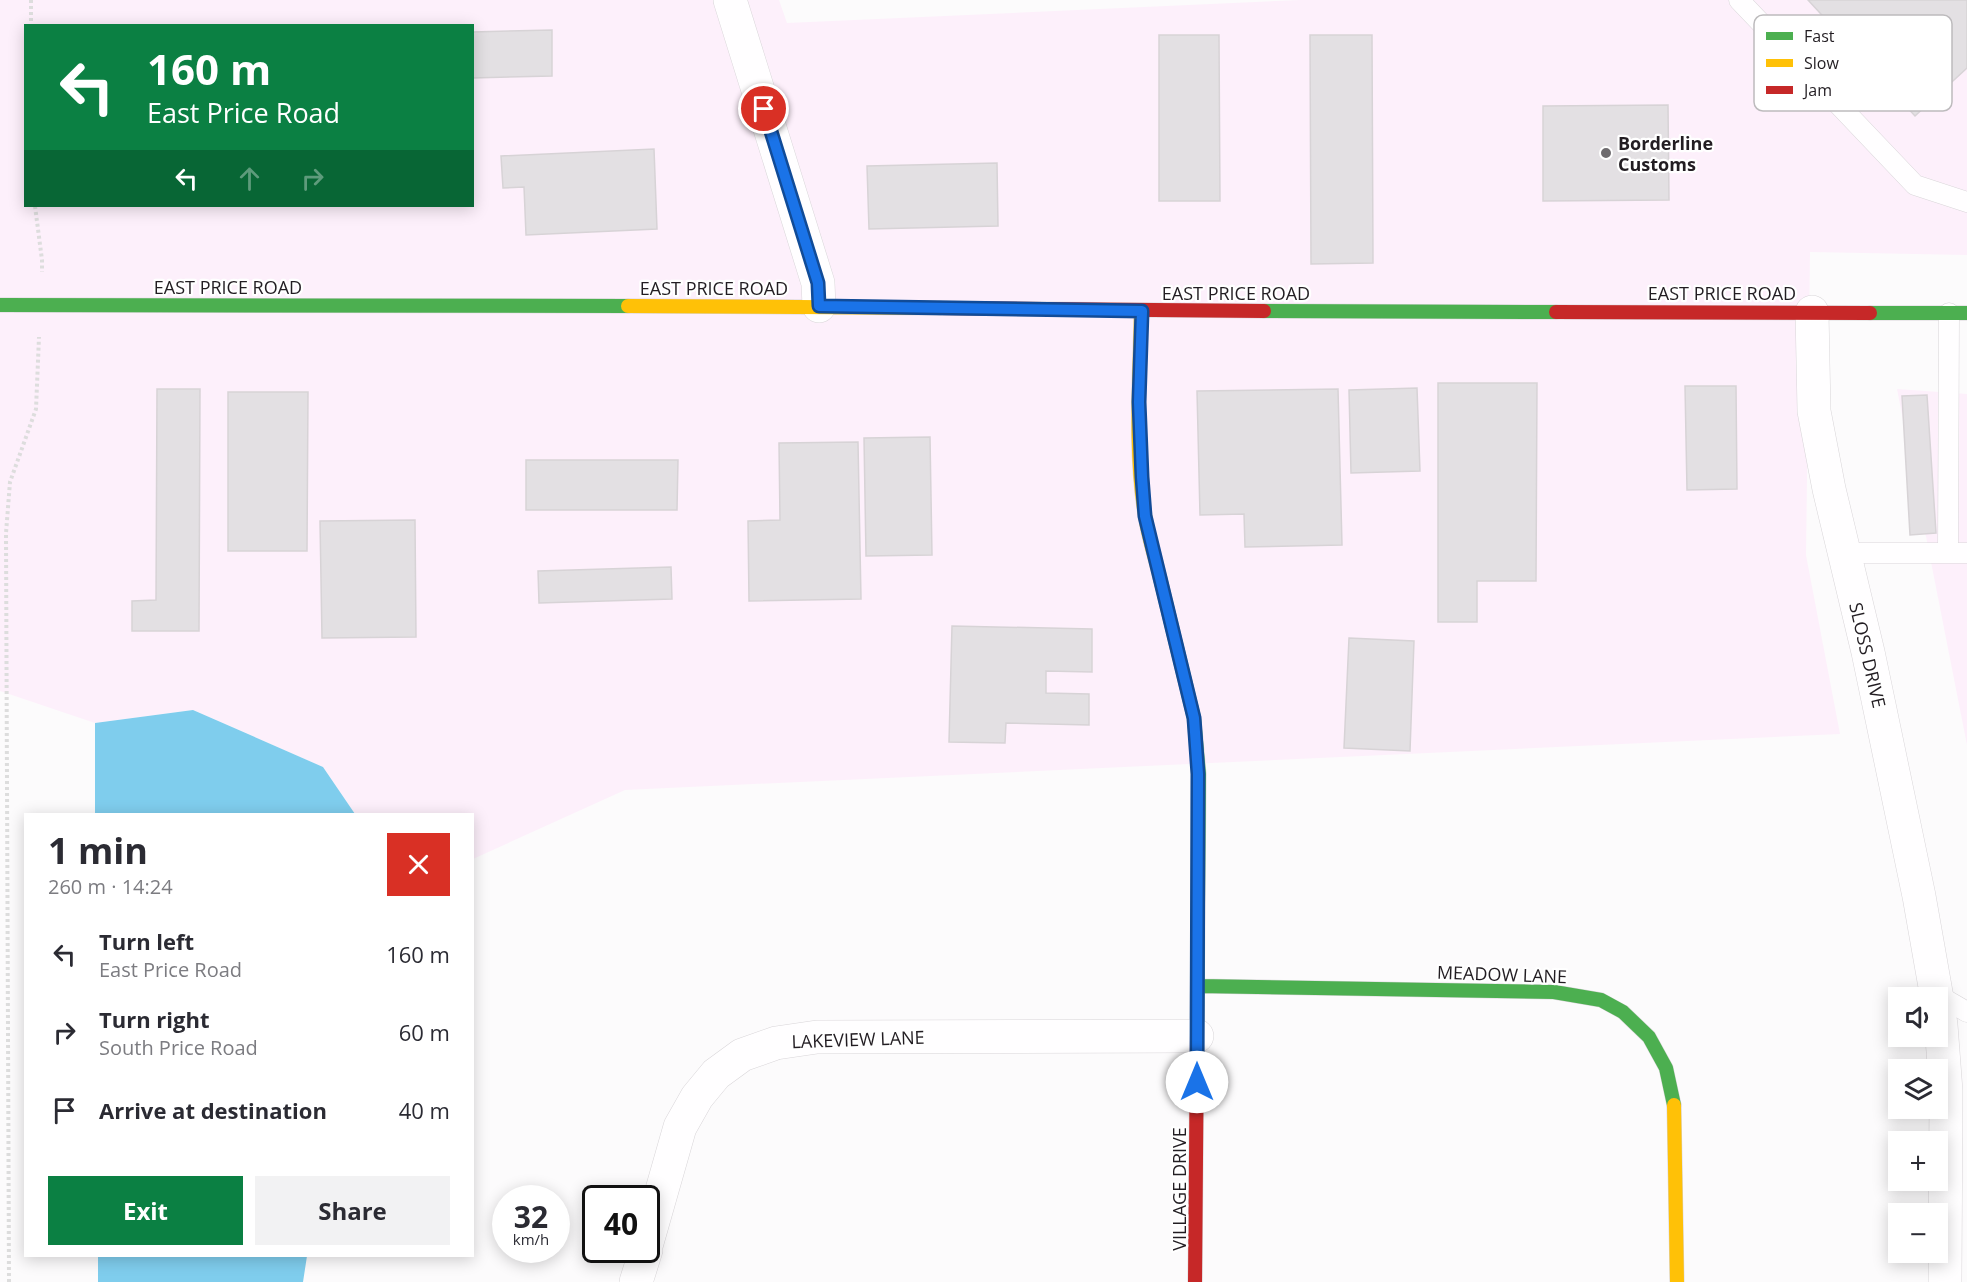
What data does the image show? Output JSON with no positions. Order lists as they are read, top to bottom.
{
  "streets": {
    "main road": ["EAST PRICE ROAD", "MEADOW LANE", "VILLAGE DRIVE"],
    "street": ["SLOSS DRIVE", "LAKEVIEW LANE"]
  },
  "crossings": [
    ["EAST PRICE ROAD", "SLOSS DRIVE"],
    ["EAST PRICE ROAD", "VILLAGE DRIVE"],
    ["MEADOW LANE", "VILLAGE DRIVE"],
    ["LAKEVIEW LANE", "VILLAGE DRIVE"]
  ],
  "places": ["Borderline Customs"],
  "legend": ["Fast", "Slow", "Jam"],
  "page": {
    "turn": ["160 m", "East Price Road"],
    "heading": ["1 min", "260 m · 14:24"],
    "list": [
      {
        "name": "Turn left",
        "note": "East Price Road",
        "value": "160 m"
      },
      {
        "name": "Turn right",
        "note": "South Price Road",
        "value": "60 m"
      },
      {
        "name": "Arrive at destination",
        "value": "40 m"
      }
    ],
    "map_buttons": ["+", "−"],
    "buttons": ["Exit", "Share"],
    "speed": "32 km/h",
    "limit": "40"
  }
}
